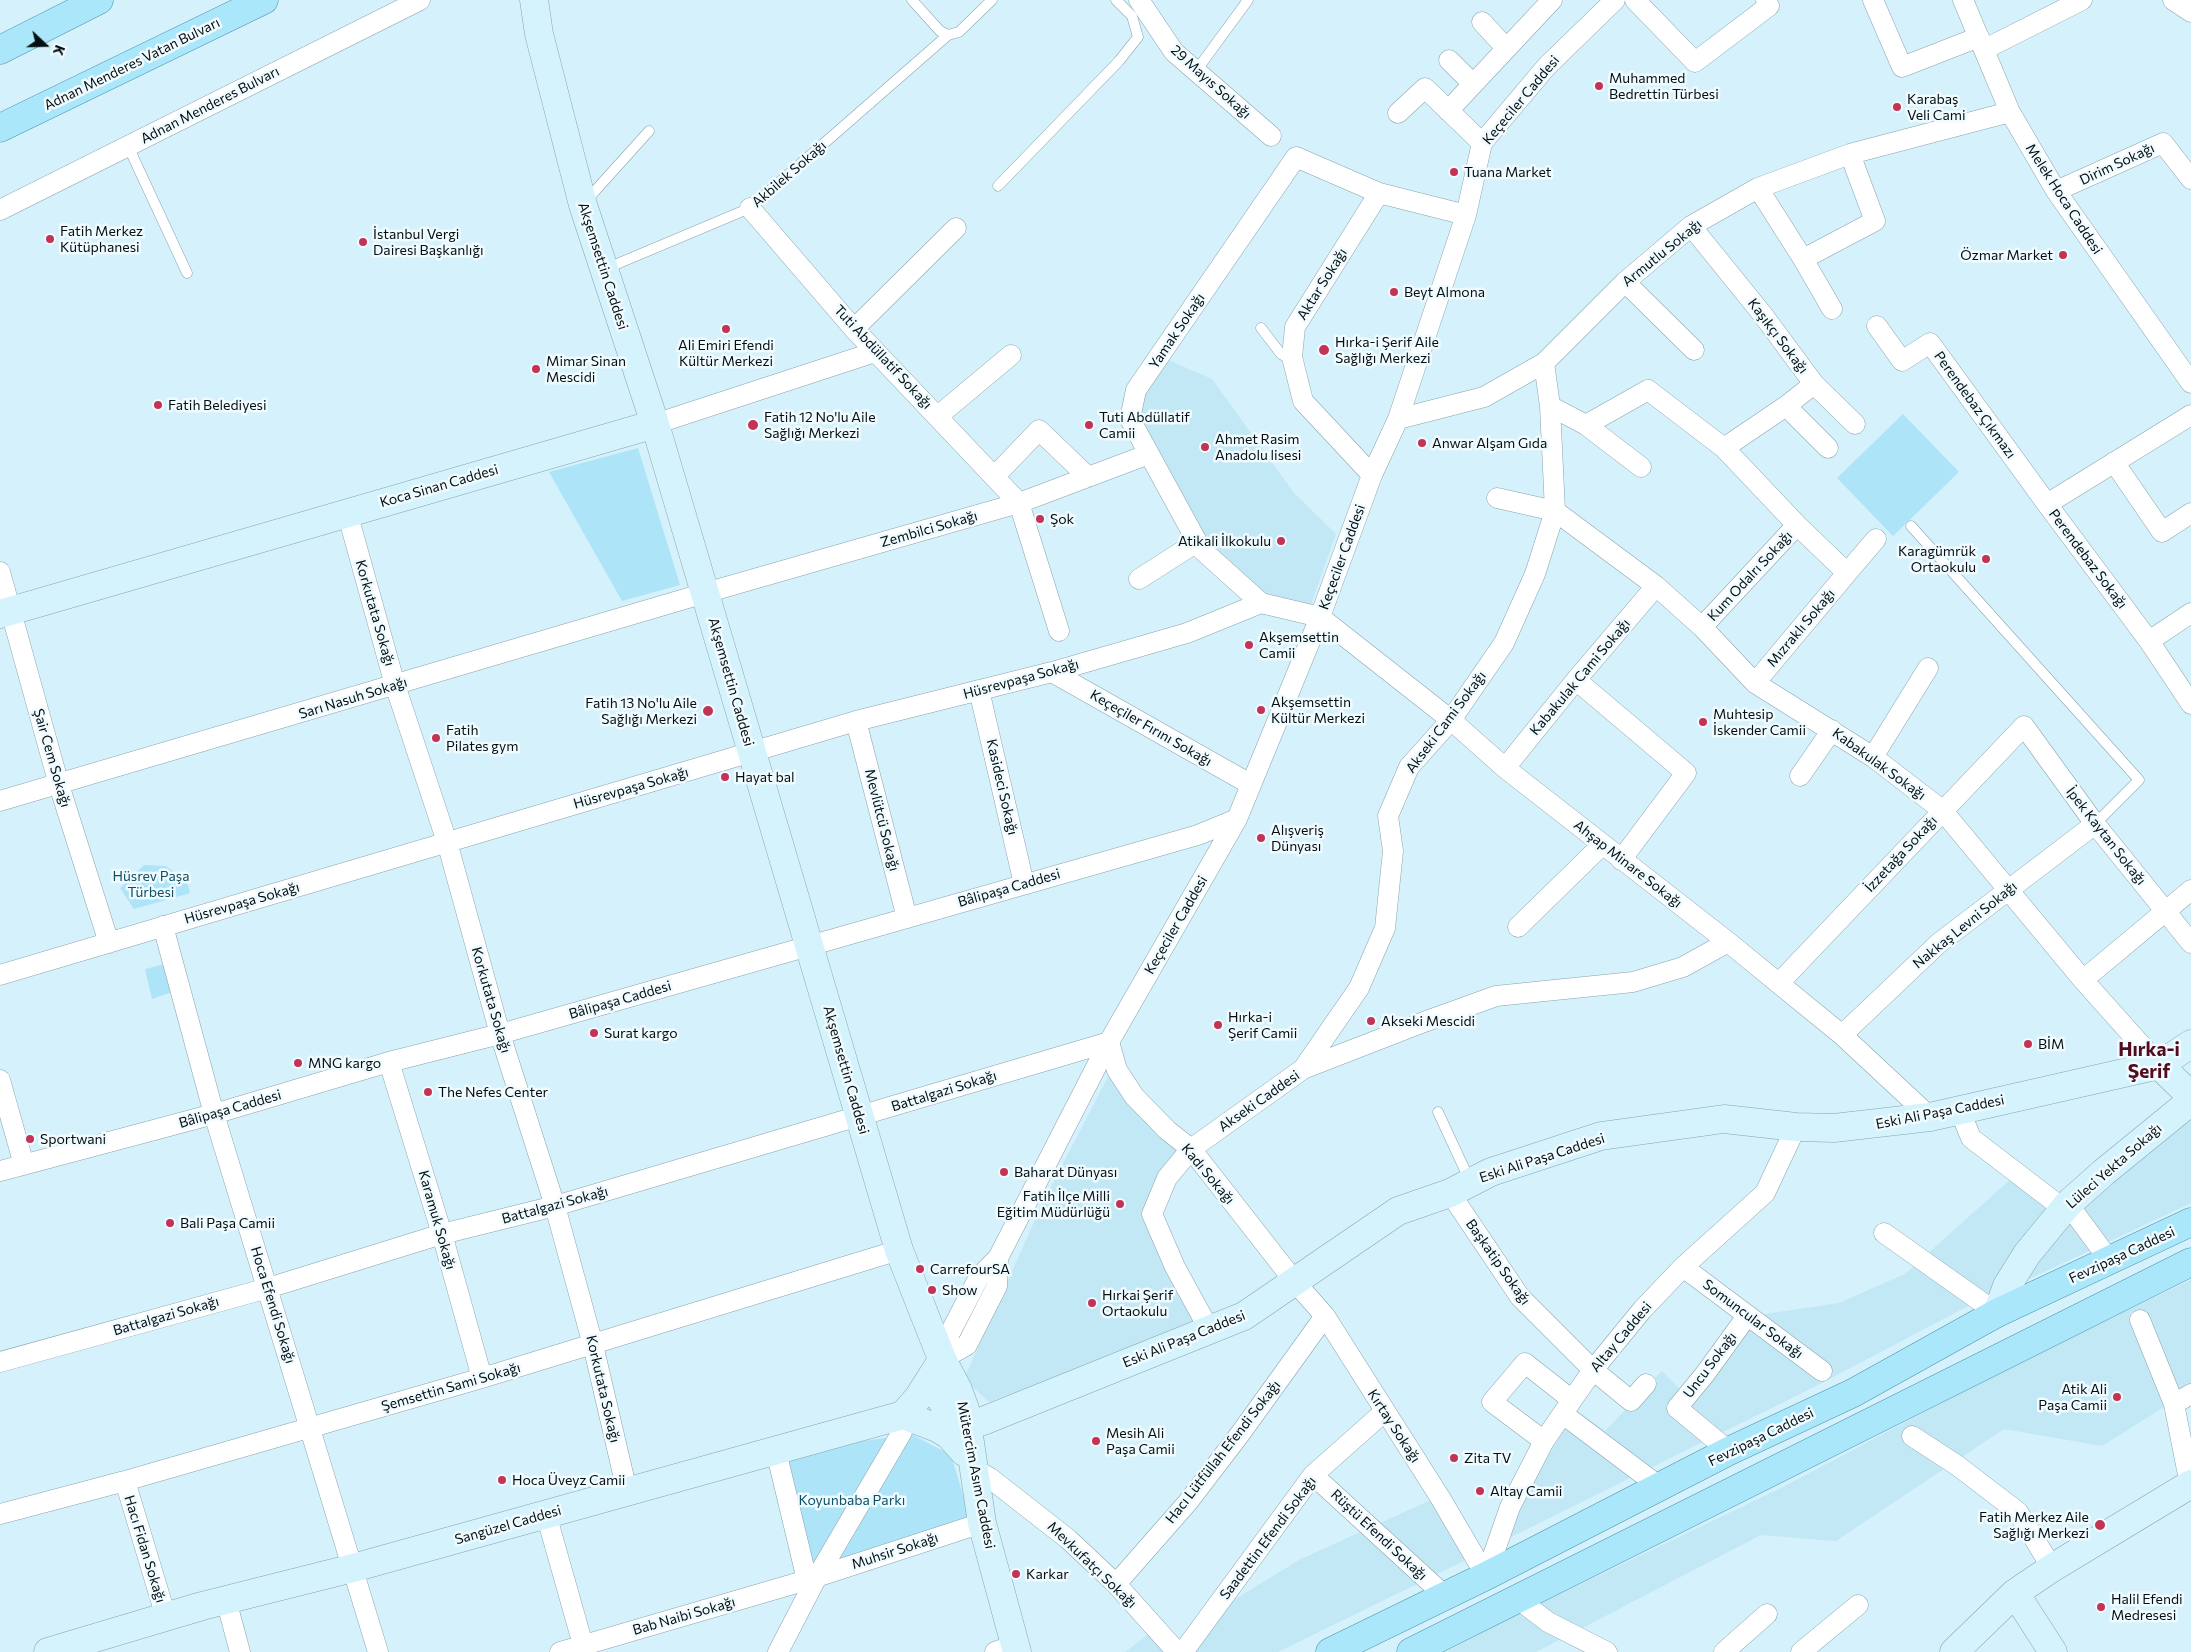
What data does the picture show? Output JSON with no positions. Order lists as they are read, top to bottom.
{
  "streets": {
    "main road": ["Adnan Menderes Vatan Bulvarı", "Fevzipaşa Caddesi"],
    "street": [
      "29 Mayıs Sokağı",
      "Keçeciler Caddesi",
      "Adnan Menderes Bulvarı",
      "Dirim Sokağı",
      "Melek Hoca Caddesi",
      "Armutlu Sokağı",
      "Akşemsettin Caddesi",
      "Aktar Sokağı",
      "Yamak Sokağı",
      "Kaşıkçı Sokağı",
      "Tuti Abdüllatif Sokağı",
      "Perendebaz Çıkmazı",
      "Koca Sinan Caddesi",
      "Zembilci Sokağı",
      "Perendebaz Sokağı",
      "Kum Odalrı Sokağı",
      "Korkutata Sokağı",
      "Mızraklı Sokağı",
      "Kabakulak Cami Sokağı",
      "Hüsrevpaşa Sokağı",
      "Sarı Nasuh Sokağı",
      "Akseki Cami Sokağı",
      "Keçeçiler Fırını Sokağı",
      "Şair Cem Sokağı",
      "Kabakulak Sokağı",
      "Kasideci Sokağı",
      "Mevlütcü Sokağı",
      "İpek Kaytan Sokağı",
      "İzzetağa Sokağı",
      "Ahşap Minare Sokağı",
      "Bâlipaşa Caddesi",
      "Nakkaş Levni Sokağı",
      "Battalgazi Sokağı",
      "Akseki Caddesi",
      "Eski Ali Paşa Caddesi",
      "Lüleci Yekta Sokağı",
      "Kadı Sokağı",
      "Karamuk Sokağı",
      "Başkatip Sokağı",
      "Hoca Efendi Sokağı",
      "Somuncular Sokağı",
      "Altay Caddesi",
      "Uncu Sokağı",
      "Şemsettin Sami Sokağı",
      "Kırtay Sokağı",
      "Hacı Lütfüllah Efendi Sokağı",
      "Mütercim Asım Caddesi",
      "Sangüzel Caddesi",
      "Rüştü Efendi Sokağı",
      "Saadettin Efendi Sokağı",
      "Hacı Fidan Sokağı",
      "Muhsir Sokağı",
      "Mevkufatçı Sokağı",
      "Bab Naibi Sokağı"
    ],
    "lane": ["Akbilek Sokağı"]
  },
  "crossings": [
    ["Keçeciler Caddesi", "Armutlu Sokağı"],
    ["Keçeciler Caddesi", "Akşemsettin Caddesi"],
    ["Keçeciler Caddesi", "Aktar Sokağı"],
    ["Keçeciler Caddesi", "Yamak Sokağı"],
    ["Keçeciler Caddesi", "Keçeçiler Fırını Sokağı"],
    ["Keçeciler Caddesi", "Ahşap Minare Sokağı"],
    ["Keçeciler Caddesi", "Bâlipaşa Caddesi"],
    ["Keçeciler Caddesi", "Battalgazi Sokağı"],
    ["Keçeciler Caddesi", "Kadı Sokağı"],
    ["Keçeciler Caddesi", "Mütercim Asım Caddesi"],
    ["Dirim Sokağı", "Melek Hoca Caddesi"],
    ["Akbilek Sokağı", "Akşemsettin Caddesi"],
    ["Akbilek Sokağı", "Tuti Abdüllatif Sokağı"],
    ["Melek Hoca Caddesi", "Armutlu Sokağı"],
    ["Armutlu Sokağı", "Kaşıkçı Sokağı"],
    ["Armutlu Sokağı", "Akseki Cami Sokağı"],
    ["Akşemsettin Caddesi", "Koca Sinan Caddesi"],
    ["Akşemsettin Caddesi", "Zembilci Sokağı"],
    ["Akşemsettin Caddesi", "Hüsrevpaşa Sokağı"],
    ["Akşemsettin Caddesi", "Sarı Nasuh Sokağı"],
    ["Akşemsettin Caddesi", "Bâlipaşa Caddesi"],
    ["Akşemsettin Caddesi", "Battalgazi Sokağı"],
    ["Akşemsettin Caddesi", "Şemsettin Sami Sokağı"],
    ["Akşemsettin Caddesi", "Mütercim Asım Caddesi"],
    ["Aktar Sokağı", "Yamak Sokağı"],
    ["Yamak Sokağı", "Zembilci Sokağı"],
    ["Yamak Sokağı", "Hüsrevpaşa Sokağı"],
    ["Yamak Sokağı", "Ahşap Minare Sokağı"],
    ["Tuti Abdüllatif Sokağı", "Koca Sinan Caddesi"],
    ["Tuti Abdüllatif Sokağı", "Zembilci Sokağı"],
    ["Perendebaz Çıkmazı", "Perendebaz Sokağı"],
    ["Koca Sinan Caddesi", "Korkutata Sokağı"],
    ["Koca Sinan Caddesi", "Şair Cem Sokağı"],
    ["Zembilci Sokağı", "Sarı Nasuh Sokağı"],
    ["Kum Odalrı Sokağı", "Kabakulak Sokağı"],
    ["Korkutata Sokağı", "Hüsrevpaşa Sokağı"],
    ["Korkutata Sokağı", "Sarı Nasuh Sokağı"],
    ["Korkutata Sokağı", "Bâlipaşa Caddesi"],
    ["Korkutata Sokağı", "Battalgazi Sokağı"],
    ["Korkutata Sokağı", "Şemsettin Sami Sokağı"],
    ["Korkutata Sokağı", "Sangüzel Caddesi"],
    ["Mızraklı Sokağı", "Kabakulak Sokağı"],
    ["Kabakulak Cami Sokağı", "Kabakulak Sokağı"],
    ["Kabakulak Cami Sokağı", "Ahşap Minare Sokağı"],
    ["Hüsrevpaşa Sokağı", "Keçeçiler Fırını Sokağı"],
    ["Hüsrevpaşa Sokağı", "Şair Cem Sokağı"],
    ["Hüsrevpaşa Sokağı", "Kasideci Sokağı"],
    ["Hüsrevpaşa Sokağı", "Mevlütcü Sokağı"],
    ["Hüsrevpaşa Sokağı", "Hoca Efendi Sokağı"],
    ["Sarı Nasuh Sokağı", "Şair Cem Sokağı"],
    ["Akseki Cami Sokağı", "Kabakulak Sokağı"],
    ["Akseki Cami Sokağı", "Ahşap Minare Sokağı"],
    ["Akseki Cami Sokağı", "Akseki Caddesi"],
    ["Kabakulak Sokağı", "İzzetağa Sokağı"],
    ["Kabakulak Sokağı", "Nakkaş Levni Sokağı"],
    ["Kabakulak Sokağı", "Eski Ali Paşa Caddesi"],
    ["Kasideci Sokağı", "Bâlipaşa Caddesi"],
    ["Mevlütcü Sokağı", "Bâlipaşa Caddesi"],
    ["İpek Kaytan Sokağı", "İzzetağa Sokağı"],
    ["İpek Kaytan Sokağı", "Nakkaş Levni Sokağı"],
    ["İzzetağa Sokağı", "Ahşap Minare Sokağı"],
    ["Ahşap Minare Sokağı", "Nakkaş Levni Sokağı"],
    ["Ahşap Minare Sokağı", "Akseki Caddesi"],
    ["Ahşap Minare Sokağı", "Eski Ali Paşa Caddesi"],
    ["Bâlipaşa Caddesi", "Karamuk Sokağı"],
    ["Bâlipaşa Caddesi", "Hoca Efendi Sokağı"],
    ["Battalgazi Sokağı", "Kadı Sokağı"],
    ["Battalgazi Sokağı", "Karamuk Sokağı"],
    ["Battalgazi Sokağı", "Hoca Efendi Sokağı"],
    ["Akseki Caddesi", "Eski Ali Paşa Caddesi"],
    ["Akseki Caddesi", "Kadı Sokağı"],
    ["Eski Ali Paşa Caddesi", "Kadı Sokağı"],
    ["Eski Ali Paşa Caddesi", "Başkatip Sokağı"],
    ["Eski Ali Paşa Caddesi", "Altay Caddesi"],
    ["Eski Ali Paşa Caddesi", "Kırtay Sokağı"],
    ["Eski Ali Paşa Caddesi", "Mütercim Asım Caddesi"],
    ["Lüleci Yekta Sokağı", "Fevzipaşa Caddesi"],
    ["Kadı Sokağı", "Kırtay Sokağı"],
    ["Karamuk Sokağı", "Şemsettin Sami Sokağı"],
    ["Fevzipaşa Caddesi", "Altay Caddesi"],
    ["Fevzipaşa Caddesi", "Uncu Sokağı"],
    ["Fevzipaşa Caddesi", "Kırtay Sokağı"],
    ["Fevzipaşa Caddesi", "Rüştü Efendi Sokağı"],
    ["Başkatip Sokağı", "Altay Caddesi"],
    ["Hoca Efendi Sokağı", "Şemsettin Sami Sokağı"],
    ["Hoca Efendi Sokağı", "Sangüzel Caddesi"],
    ["Somuncular Sokağı", "Altay Caddesi"],
    ["Somuncular Sokağı", "Uncu Sokağı"],
    ["Altay Caddesi", "Kırtay Sokağı"],
    ["Şemsettin Sami Sokağı", "Hacı Fidan Sokağı"],
    ["Kırtay Sokağı", "Hacı Lütfüllah Efendi Sokağı"],
    ["Kırtay Sokağı", "Saadettin Efendi Sokağı"],
    ["Hacı Lütfüllah Efendi Sokağı", "Mevkufatçı Sokağı"],
    ["Mütercim Asım Caddesi", "Muhsir Sokağı"],
    ["Mütercim Asım Caddesi", "Mevkufatçı Sokağı"],
    ["Sangüzel Caddesi", "Hacı Fidan Sokağı"],
    ["Rüştü Efendi Sokağı", "Saadettin Efendi Sokağı"],
    ["Muhsir Sokağı", "Bab Naibi Sokağı"]
  ],
  "districts": ["Hırka-i Şerif"],
  "parks": ["Hüsrev Paşa Türbesi", "Koyunbaba Parkı"],
  "places": [
    "Muhammed Bedrettin Türbesi",
    "Karabaş Veli Cami",
    "Tuana Market",
    "Fatih Merkez Kütüphanesi",
    "İstanbul Vergi Dairesi Başkanlığı",
    "Özmar Market",
    "Beyt Almona",
    "Ali Emiri Efendi Kültür Merkezi",
    "Hırka-i Şerif Aile Sağlığı Merkezi",
    "Mimar Sinan Mescidi",
    "Fatih Belediyesi",
    "Fatih 12 No'lu Aile Sağlığı Merkezi",
    "Tuti Abdüllatif Camii",
    "Anwar Alşam Gıda",
    "Ahmet Rasim Anadolu lisesi",
    "Şok",
    "Atikali İlkokulu",
    "Karagümrük Ortaokulu",
    "Akşemsettin Camii",
    "Akşemsettin Kültür Merkezi",
    "Fatih 13 No'lu Aile Sağlığı Merkezi",
    "Muhtesip İskender Camii",
    "Fatih Pilates gym",
    "Hayat bal",
    "Alışveriş Dünyası",
    "Akseki Mescidi",
    "Hırka-i Şerif Camii",
    "Surat kargo",
    "BİM",
    "MNG kargo",
    "The Nefes Center",
    "Sportwani",
    "Baharat Dünyası",
    "Fatih İlçe Milli Eğitim Müdürlüğü",
    "Bali Paşa Camii",
    "CarrefourSA",
    "Show",
    "Hırkai Şerif Ortaokulu",
    "Atik Ali Paşa Camii",
    "Mesih Ali Paşa Camii",
    "Zita TV",
    "Hoca Üveyz Camii",
    "Altay Camii",
    "Fatih Merkez Aile Sağlığı Merkezi",
    "Karkar",
    "Halil Efendi Medresesi"
  ],
  "north": "right"
}
